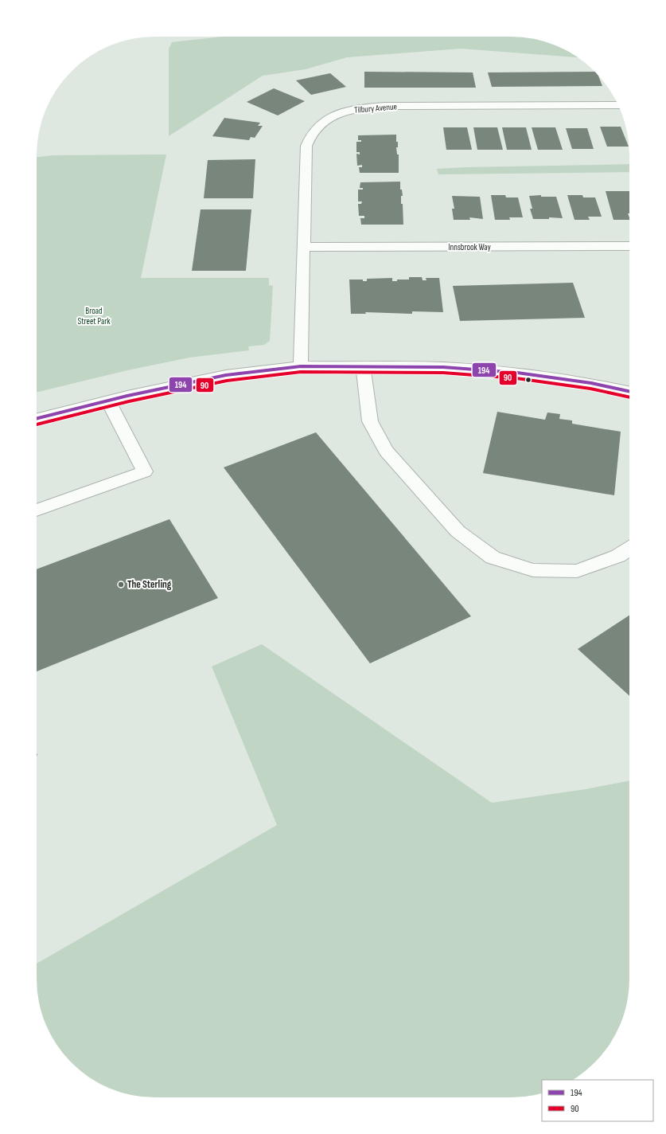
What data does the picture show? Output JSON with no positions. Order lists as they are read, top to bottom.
{
  "streets": {
    "street": ["Tilbury Avenue", "Innsbrook Way"]
  },
  "crossings": [
    ["Tilbury Avenue", "Innsbrook Way"]
  ],
  "parks": ["Broad Street Park"],
  "places": ["The Sterling"],
  "lines": ["transit line 194", "transit line 90"],
  "legend": ["194", "90"]
}
